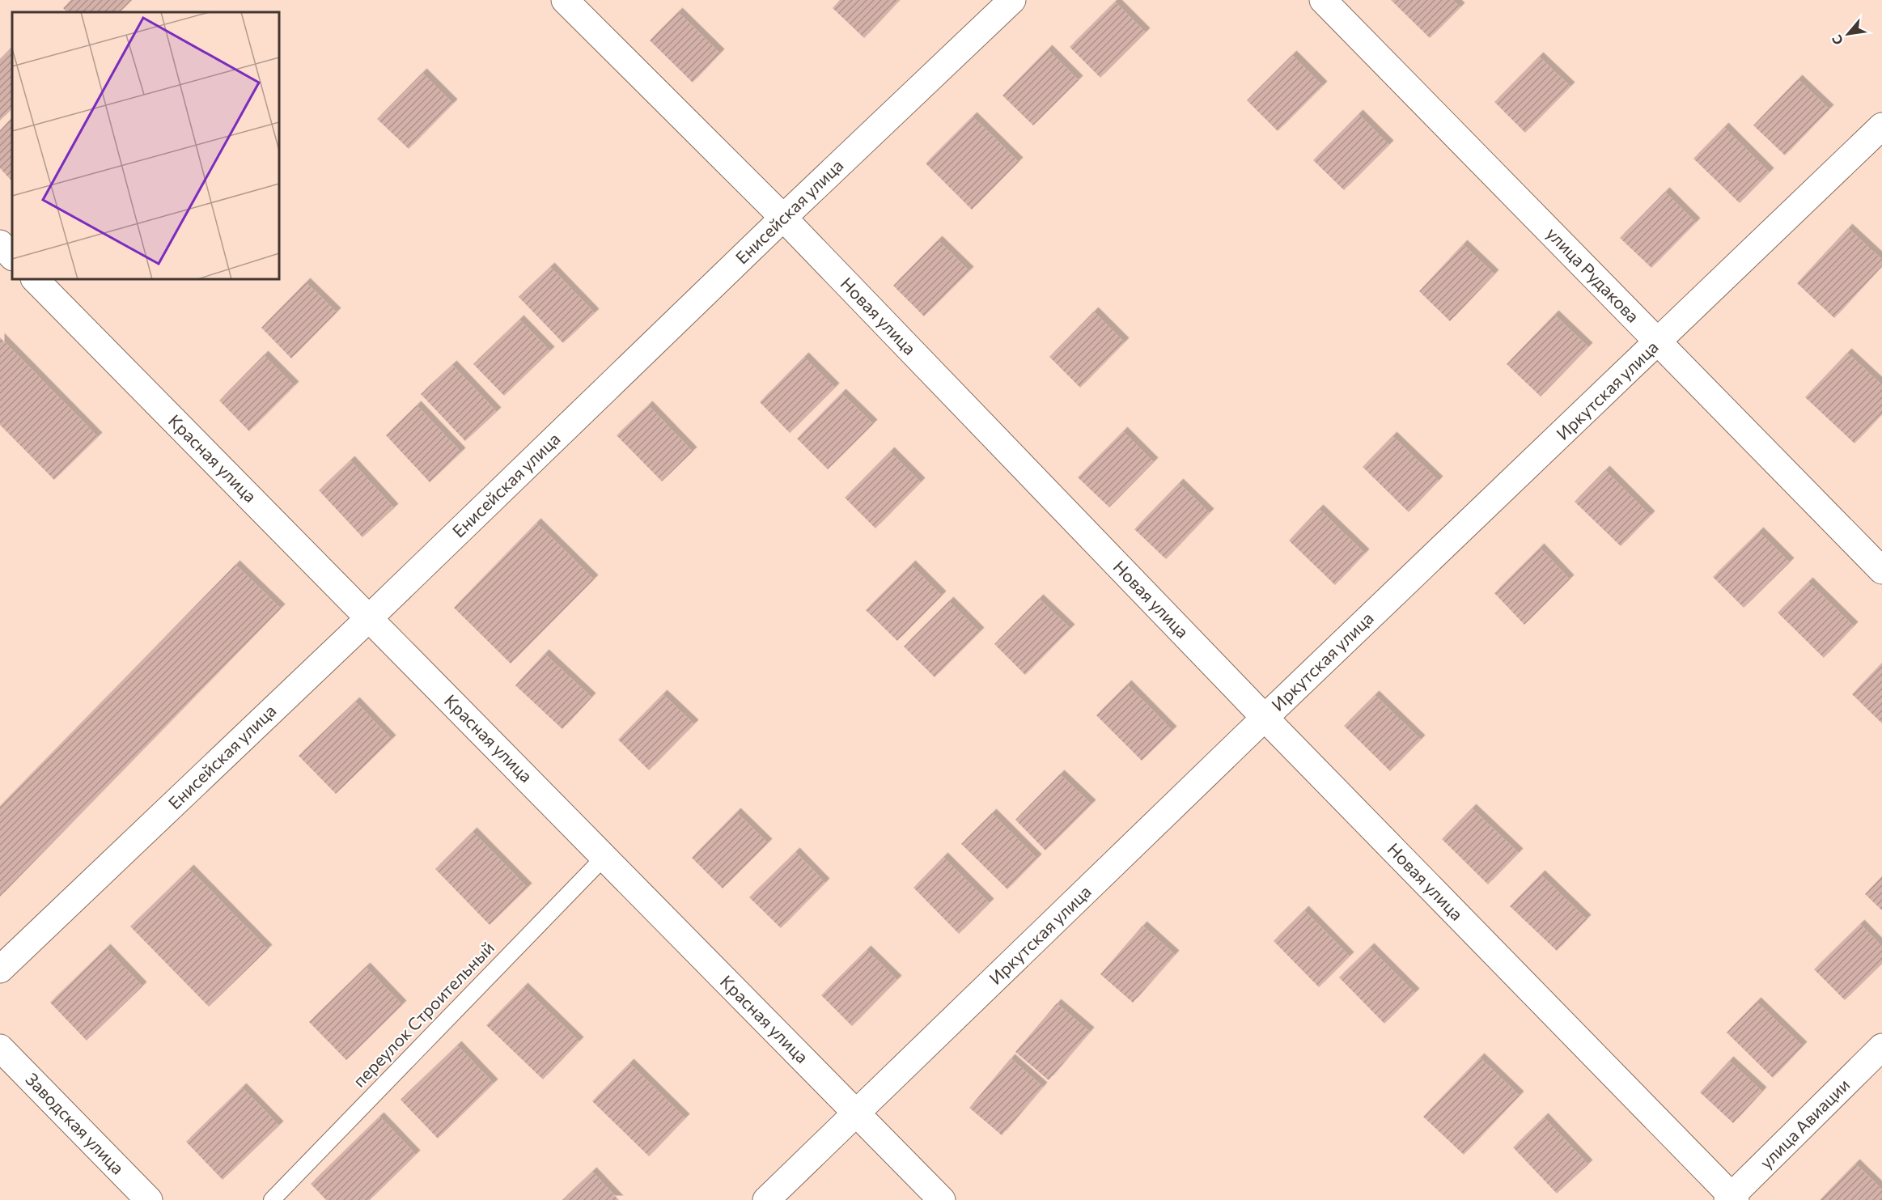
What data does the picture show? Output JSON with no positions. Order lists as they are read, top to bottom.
{
  "streets": {
    "street": [
      "Енисейская улица",
      "улица Рудакова",
      "Новая улица",
      "Иркутская улица",
      "Красная улица",
      "Заводская улица",
      "улица Авиации"
    ],
    "lane": ["переулок Строительный"]
  },
  "crossings": [
    ["Енисейская улица", "Новая улица"],
    ["Енисейская улица", "Красная улица"],
    ["улица Рудакова", "Иркутская улица"],
    ["Новая улица", "Иркутская улица"],
    ["Новая улица", "улица Авиации"],
    ["Иркутская улица", "Красная улица"],
    ["Красная улица", "переулок Строительный"]
  ],
  "north": "bottom left"
}
